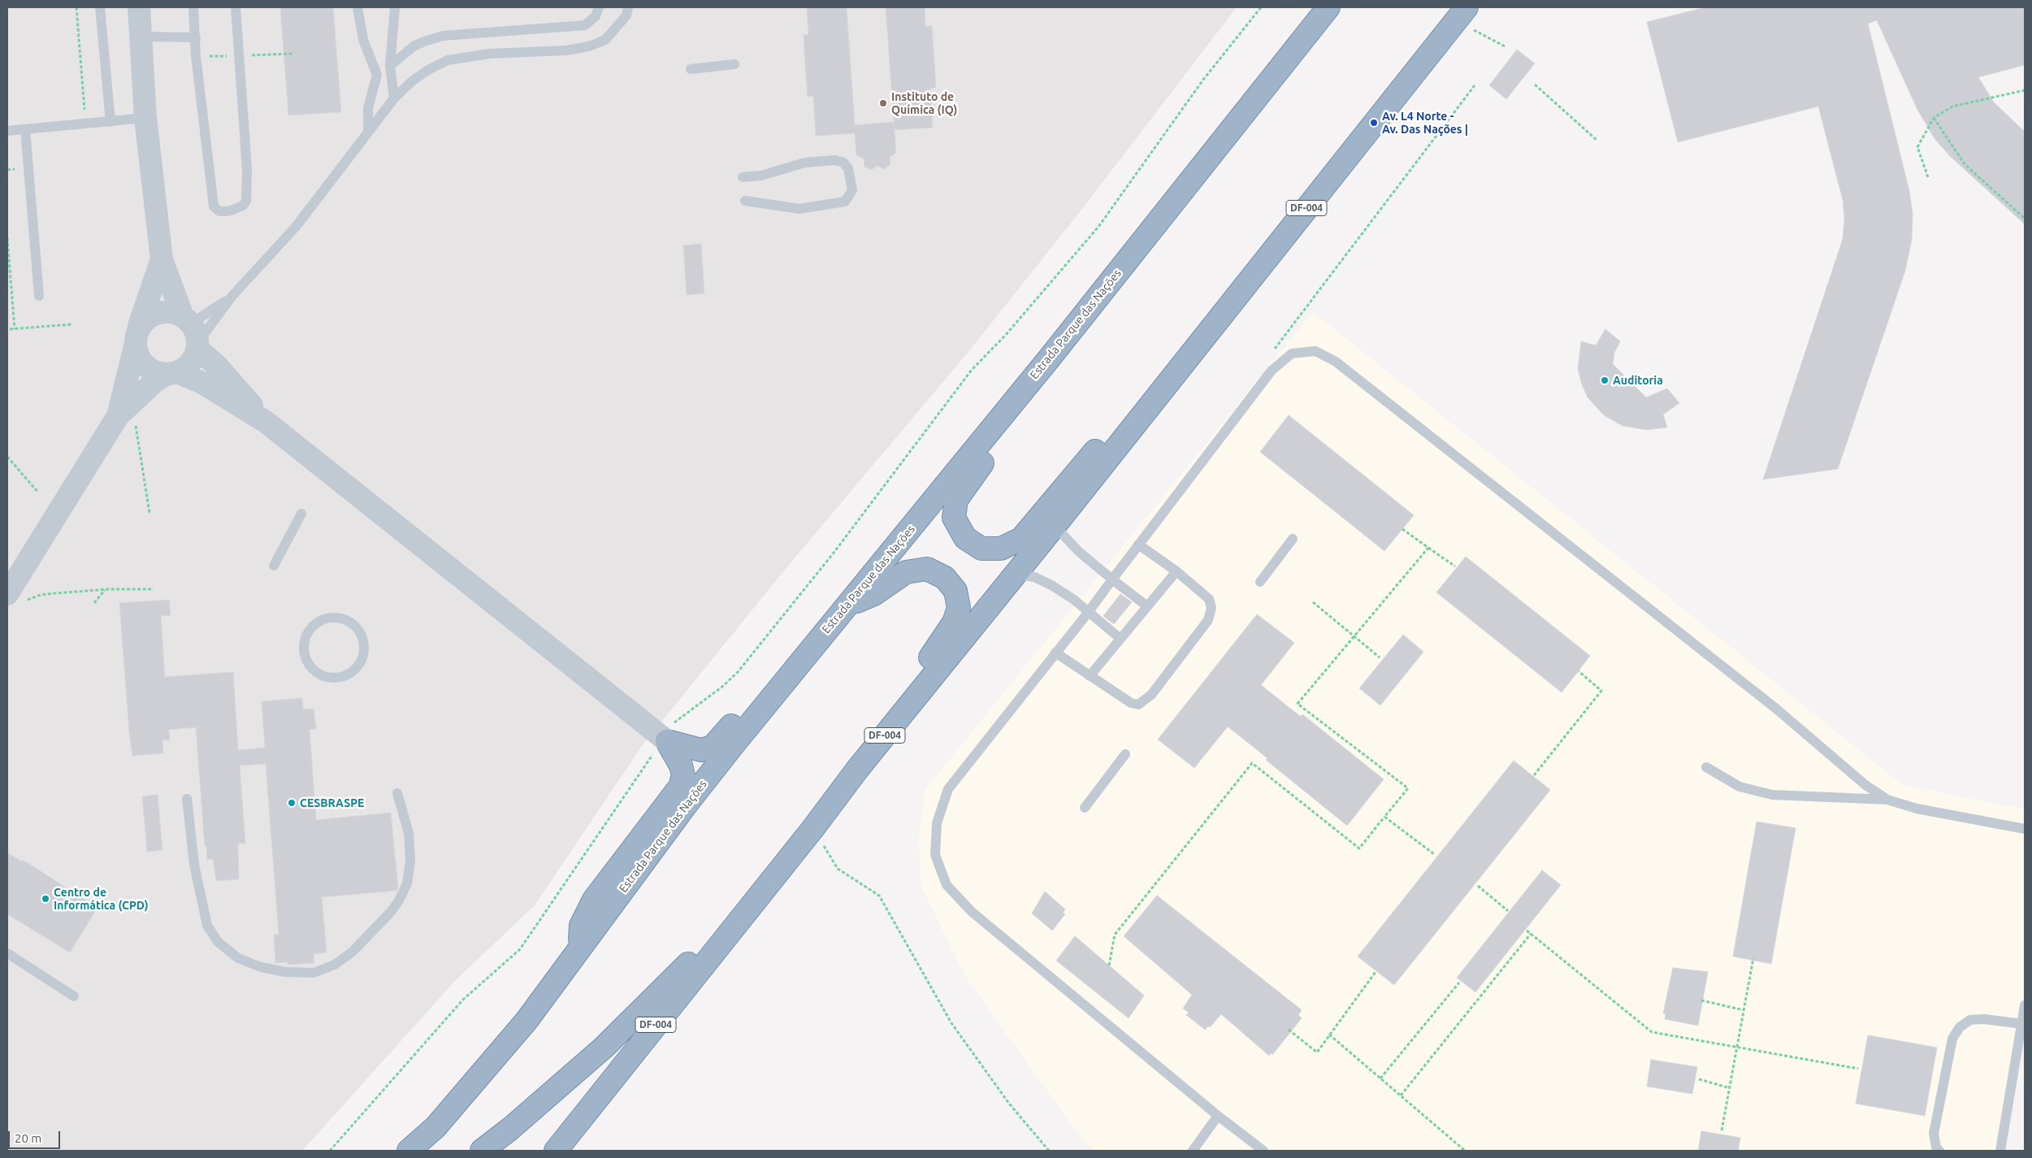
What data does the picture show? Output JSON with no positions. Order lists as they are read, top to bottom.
{
  "streets": {
    "highway": ["DF-004", "Estrada Parque das Nações"]
  },
  "places": [
    "Instituto de Química (IQ)",
    "Av. L4 Norte - Av. Das Nações |",
    "Auditoria",
    "CESBRASPE",
    "Centro de Informática (CPD)"
  ],
  "scale_bar": "20 m"
}
